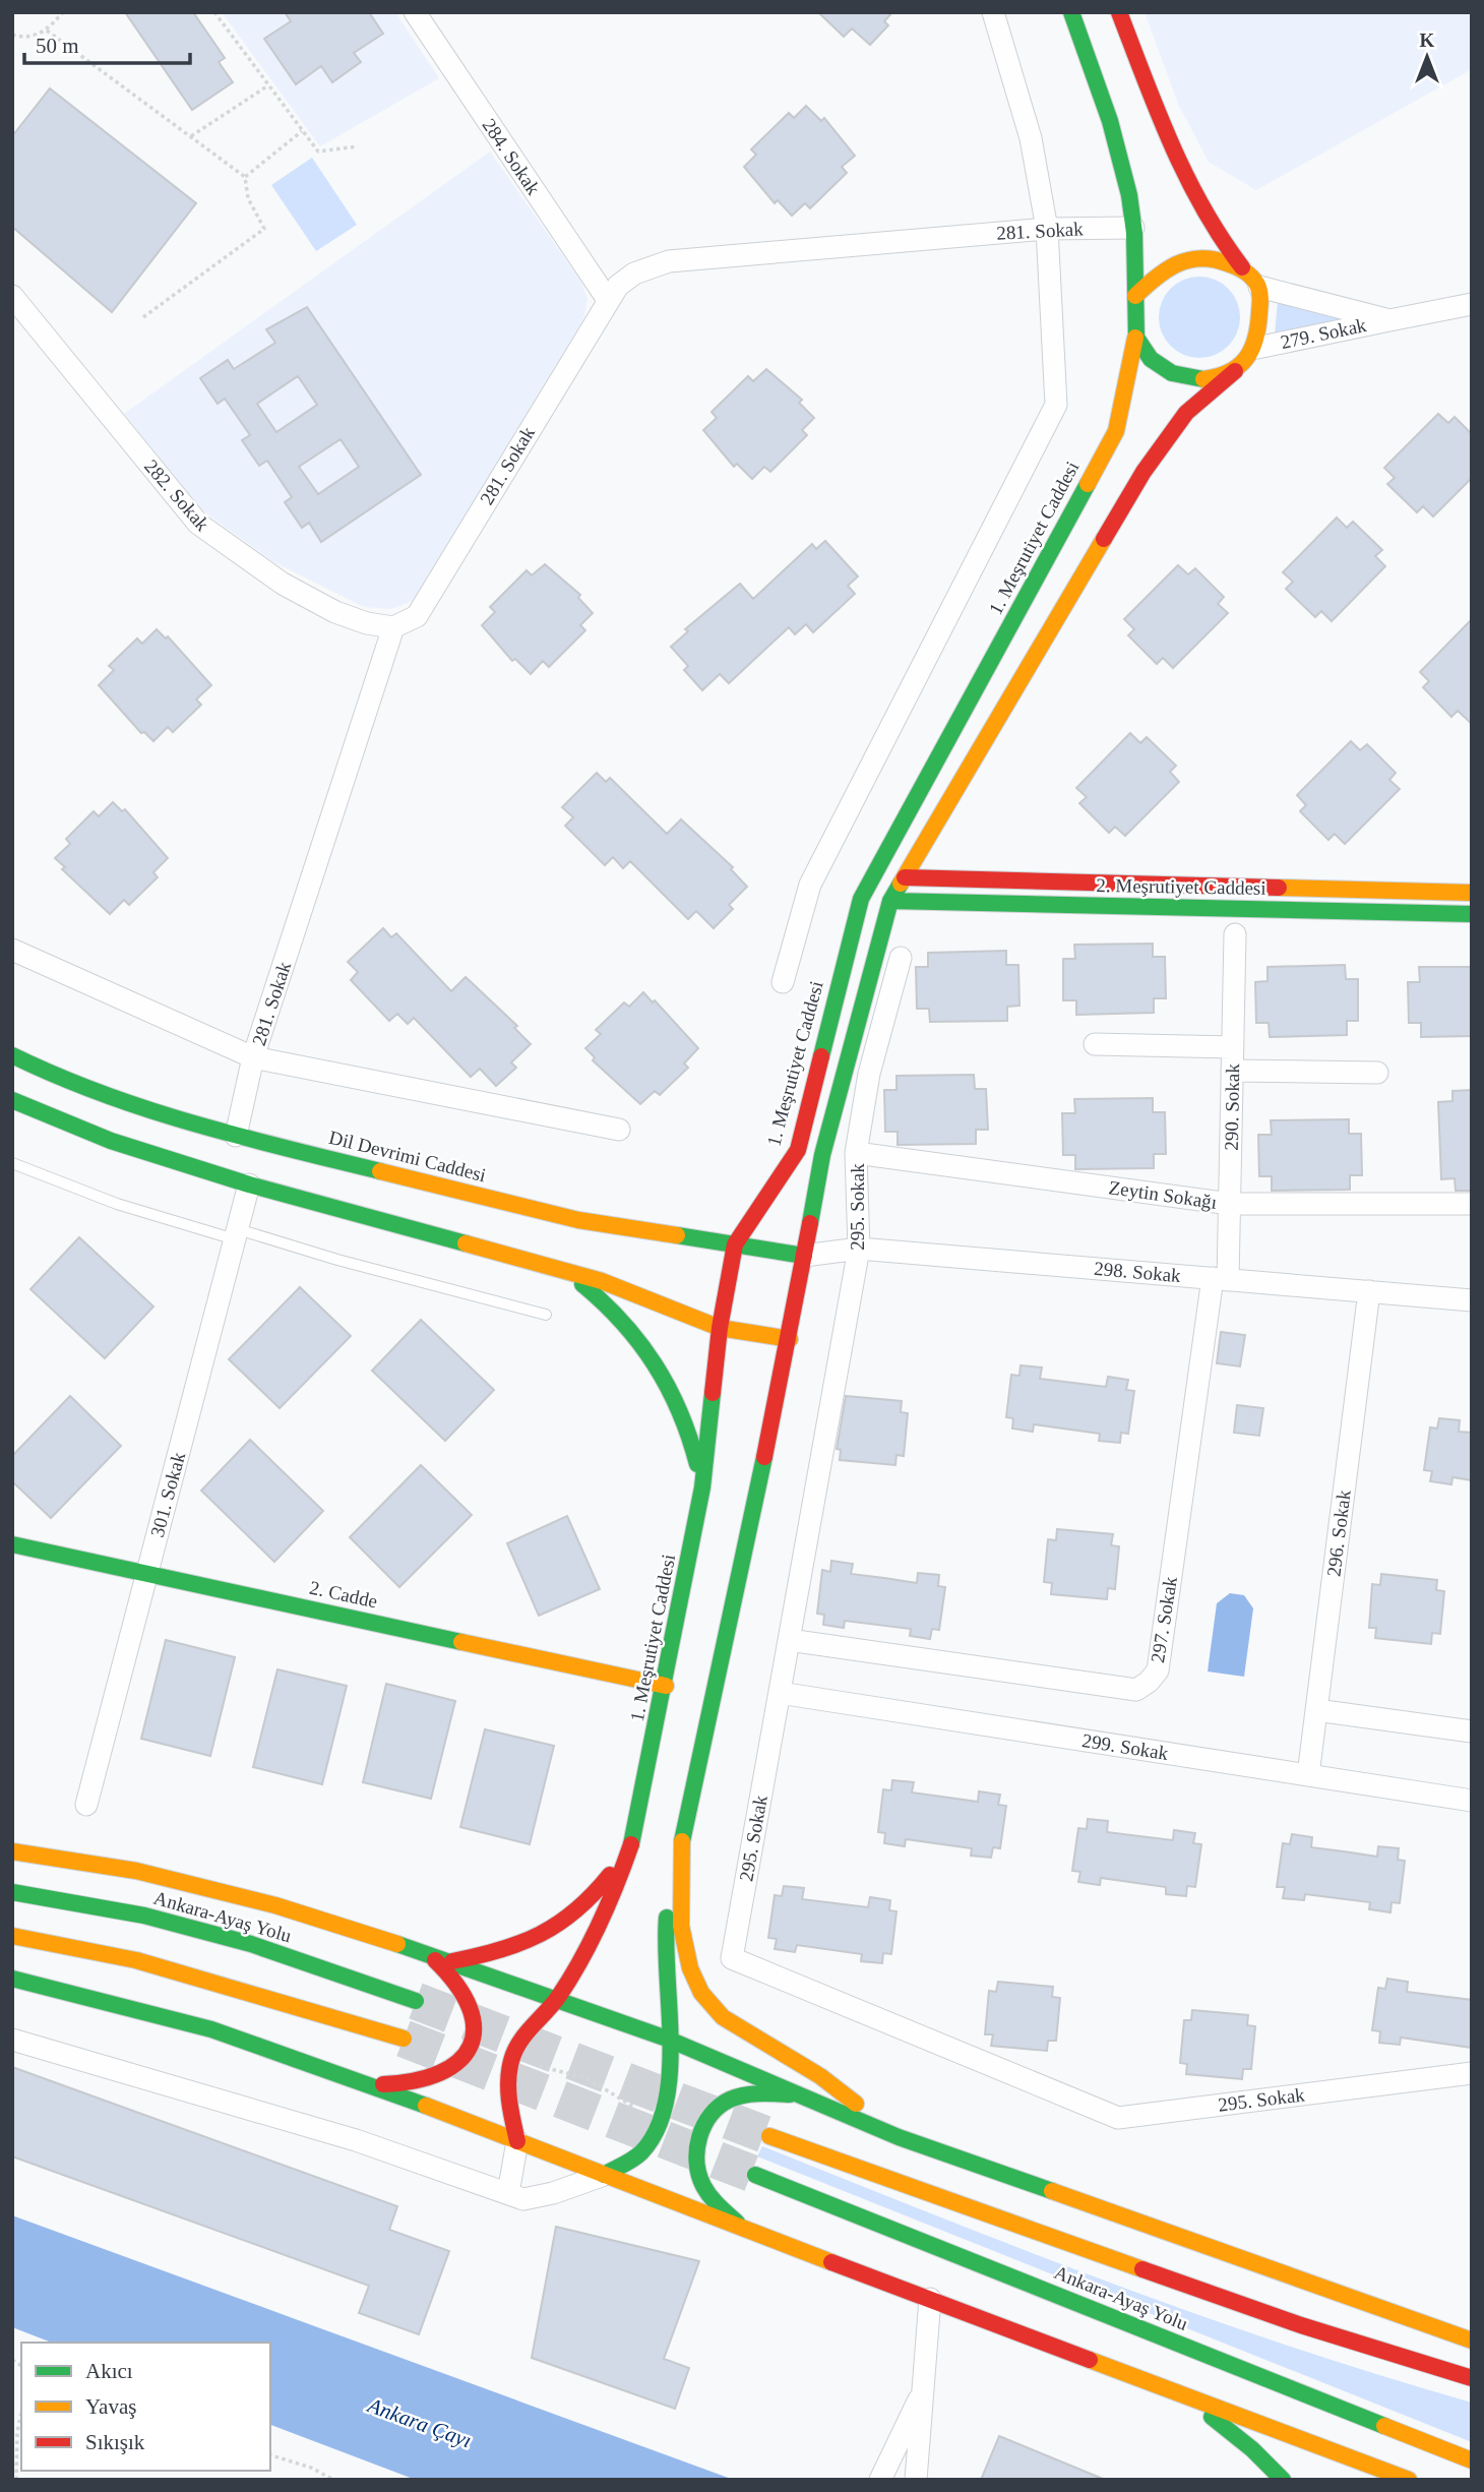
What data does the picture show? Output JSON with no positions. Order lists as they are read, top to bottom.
{
  "streets": {
    "main road": [
      "1. Meşrutiyet Caddesi",
      "2. Meşrutiyet Caddesi",
      "Dil Devrimi Caddesi",
      "2. Cadde",
      "Ankara-Ayaş Yolu"
    ],
    "street": [
      "284. Sokak",
      "281. Sokak",
      "279. Sokak",
      "282. Sokak",
      "290. Sokak",
      "Zeytin Sokağı",
      "295. Sokak",
      "298. Sokak",
      "301. Sokak",
      "296. Sokak",
      "297. Sokak",
      "299. Sokak"
    ]
  },
  "crossings": [
    ["284. Sokak", "281. Sokak"],
    ["281. Sokak", "282. Sokak"],
    ["281. Sokak", "Dil Devrimi Caddesi"],
    ["279. Sokak", "1. Meşrutiyet Caddesi"],
    ["1. Meşrutiyet Caddesi", "Dil Devrimi Caddesi"],
    ["1. Meşrutiyet Caddesi", "2. Cadde"],
    ["290. Sokak", "Zeytin Sokağı"],
    ["290. Sokak", "298. Sokak"],
    ["290. Sokak", "297. Sokak"],
    ["Dil Devrimi Caddesi", "298. Sokak"],
    ["Zeytin Sokağı", "295. Sokak"],
    ["295. Sokak", "298. Sokak"],
    ["295. Sokak", "297. Sokak"],
    ["295. Sokak", "299. Sokak"],
    ["298. Sokak", "296. Sokak"],
    ["298. Sokak", "297. Sokak"],
    ["301. Sokak", "2. Cadde"],
    ["296. Sokak", "299. Sokak"]
  ],
  "water": ["Ankara Çayı"],
  "legend": ["Akıcı", "Yavaş", "Sıkışık"],
  "scale_bar": "50 m",
  "north": "top"
}
